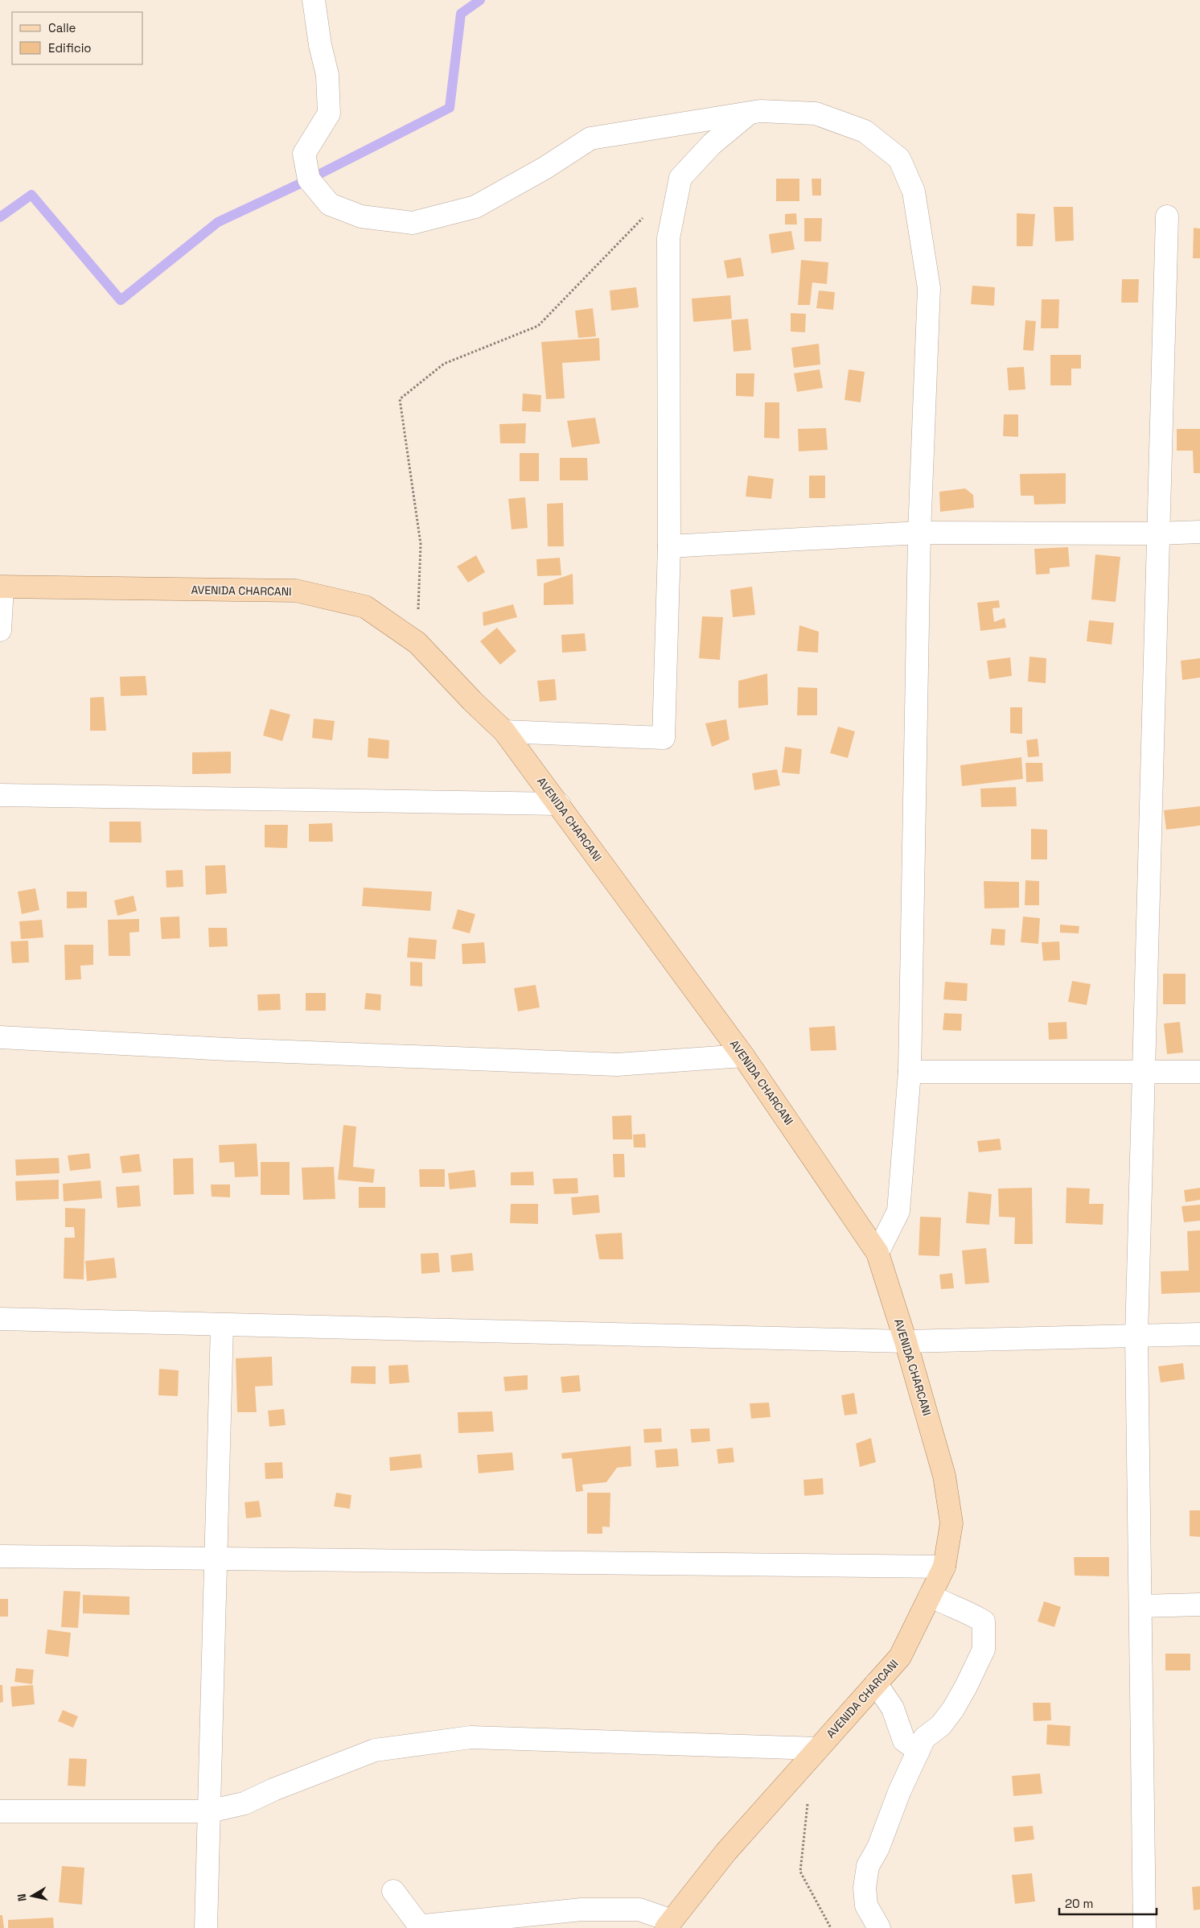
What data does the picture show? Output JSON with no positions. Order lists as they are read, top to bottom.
{
  "streets": {
    "main road": ["AVENIDA CHARCANI"]
  },
  "legend": ["Calle", "Edificio"],
  "scale_bar": "20 m",
  "north": "left"
}
